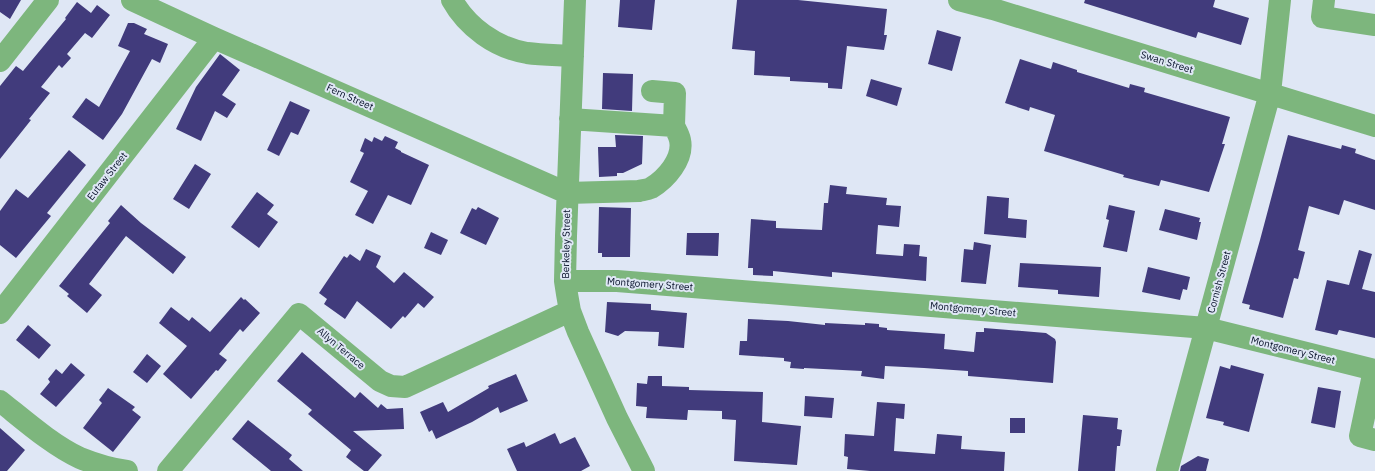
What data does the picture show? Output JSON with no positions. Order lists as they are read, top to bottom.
{
  "streets": {
    "street": [
      "Swan Street",
      "Fern Street",
      "Eutaw Street",
      "Berkeley Street",
      "Cornish Street",
      "Montgomery Street",
      "Allyn Terrace"
    ]
  },
  "crossings": [
    ["Swan Street", "Cornish Street"],
    ["Fern Street", "Eutaw Street"],
    ["Fern Street", "Berkeley Street"],
    ["Berkeley Street", "Montgomery Street"],
    ["Berkeley Street", "Allyn Terrace"],
    ["Cornish Street", "Montgomery Street"]
  ]
}
